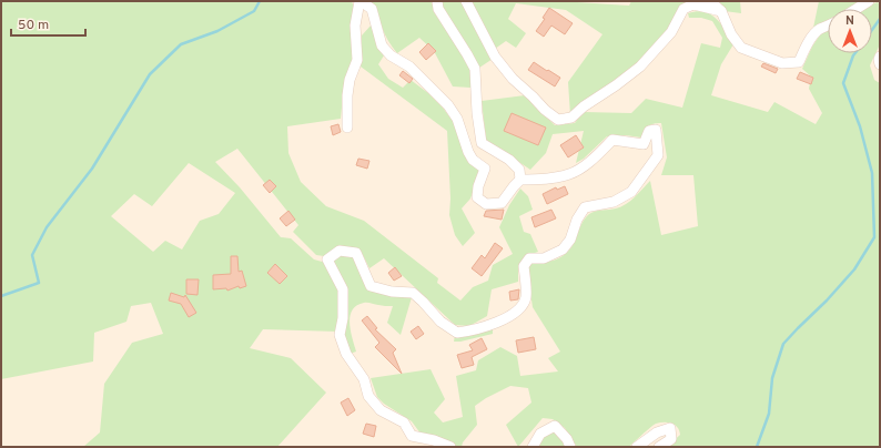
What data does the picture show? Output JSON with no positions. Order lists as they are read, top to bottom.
{
  "scale_bar": "50 m",
  "north": "top"
}
